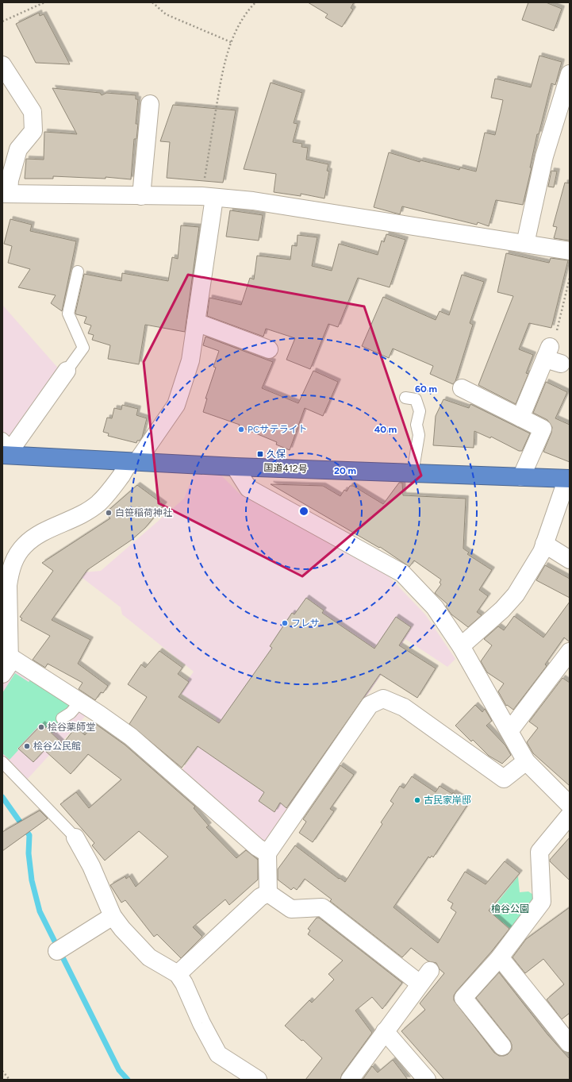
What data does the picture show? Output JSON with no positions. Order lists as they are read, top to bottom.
{
  "streets": {
    "highway": ["国道412号"]
  },
  "parks": ["檜谷公園"],
  "places": {
    "other": [
      "PCサテライト",
      "白笹稲荷神社",
      "フレサ",
      "桧谷薬師堂",
      "桧谷公民館",
      "古民家岸邸"
    ],
    "transit": ["久保"]
  },
  "rings": ["60 m", "40 m", "20 m"]
}
